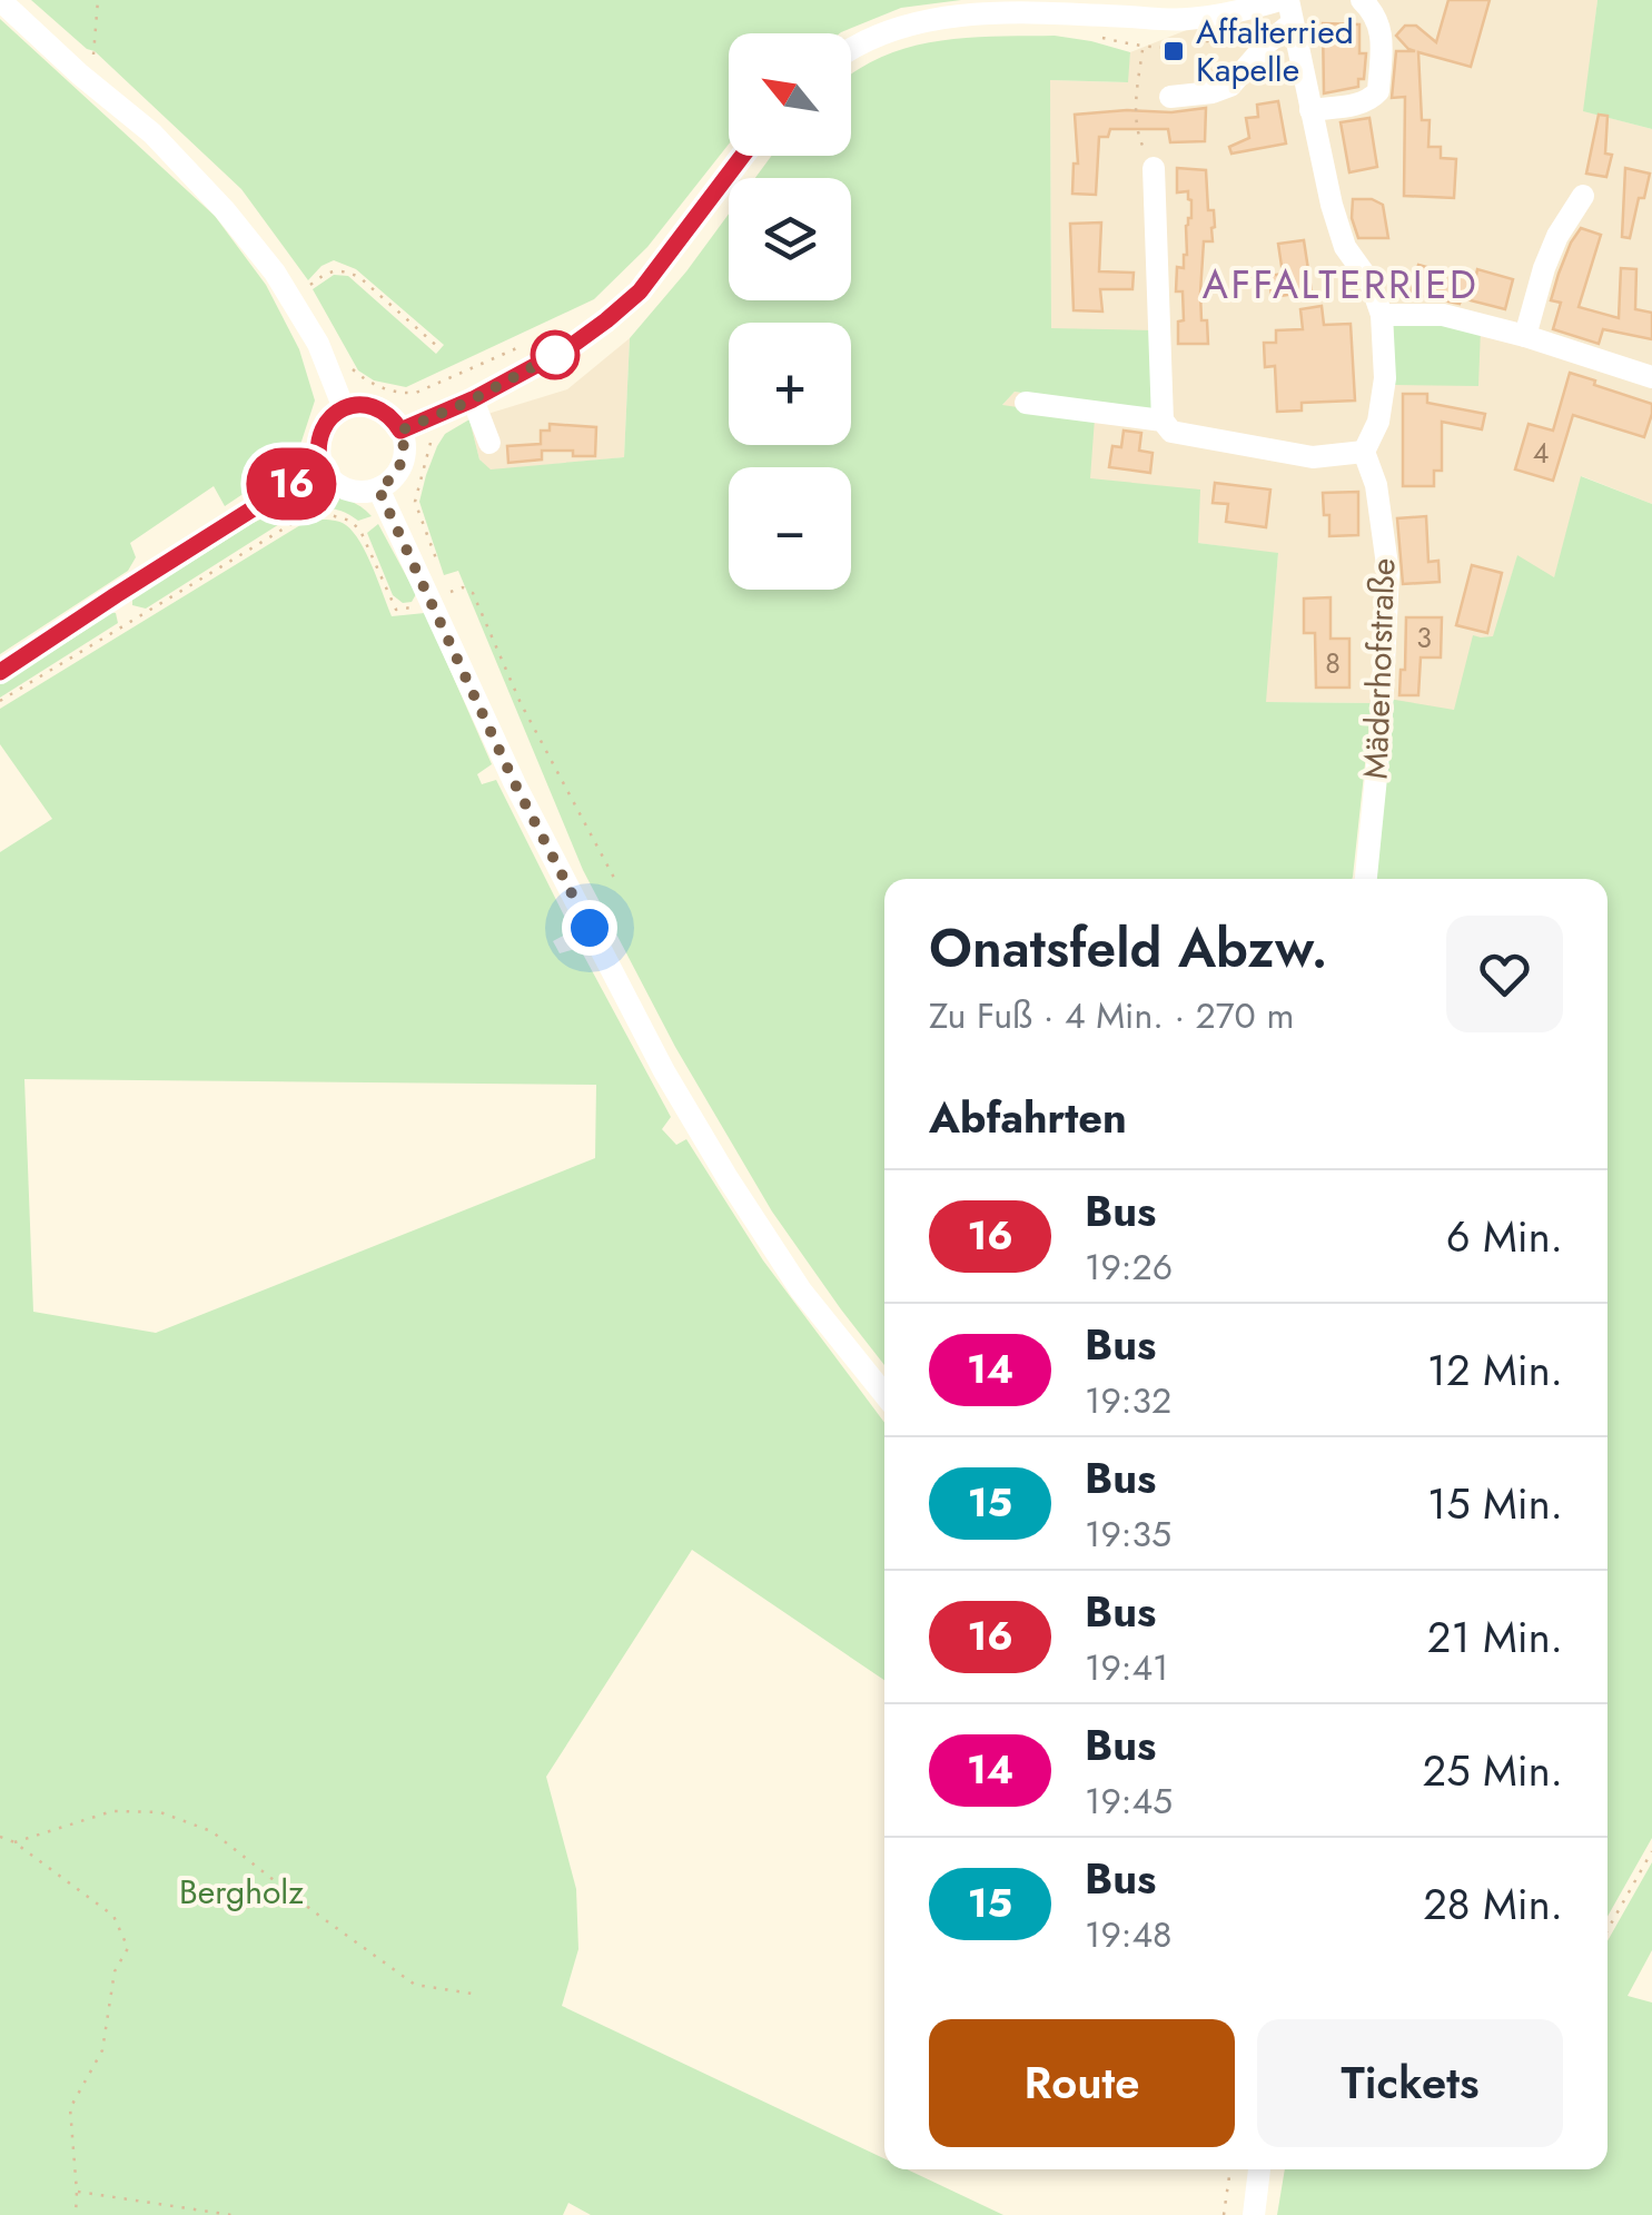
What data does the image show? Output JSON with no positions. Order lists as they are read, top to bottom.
{
  "streets": {
    "street": ["Mäderhofstraße"]
  },
  "districts": ["AFFALTERRIED"],
  "parks": ["Bergholz"],
  "places": {
    "transit": ["Affalterried Kapelle"]
  },
  "lines": ["bus line 16"],
  "house_numbers": ["4", "3", "8"],
  "north": "top left",
  "page": {
    "on_map": "16",
    "map_buttons": ["+", "−"],
    "heading": [
      ["Onatsfeld Abzw.", "Zu Fuß · 4 Min. · 270 m"],
      "Abfahrten"
    ],
    "list": [
      {
        "mark": "16",
        "name": "Bus",
        "note": "19:26",
        "value": "6 Min."
      },
      {
        "mark": "14",
        "name": "Bus",
        "note": "19:32",
        "value": "12 Min."
      },
      {
        "mark": "15",
        "name": "Bus",
        "note": "19:35",
        "value": "15 Min."
      },
      {
        "mark": "16",
        "name": "Bus",
        "note": "19:41",
        "value": "21 Min."
      },
      {
        "mark": "14",
        "name": "Bus",
        "note": "19:45",
        "value": "25 Min."
      },
      {
        "mark": "15",
        "name": "Bus",
        "note": "19:48",
        "value": "28 Min."
      }
    ],
    "buttons": ["Route", "Tickets"]
  }
}
